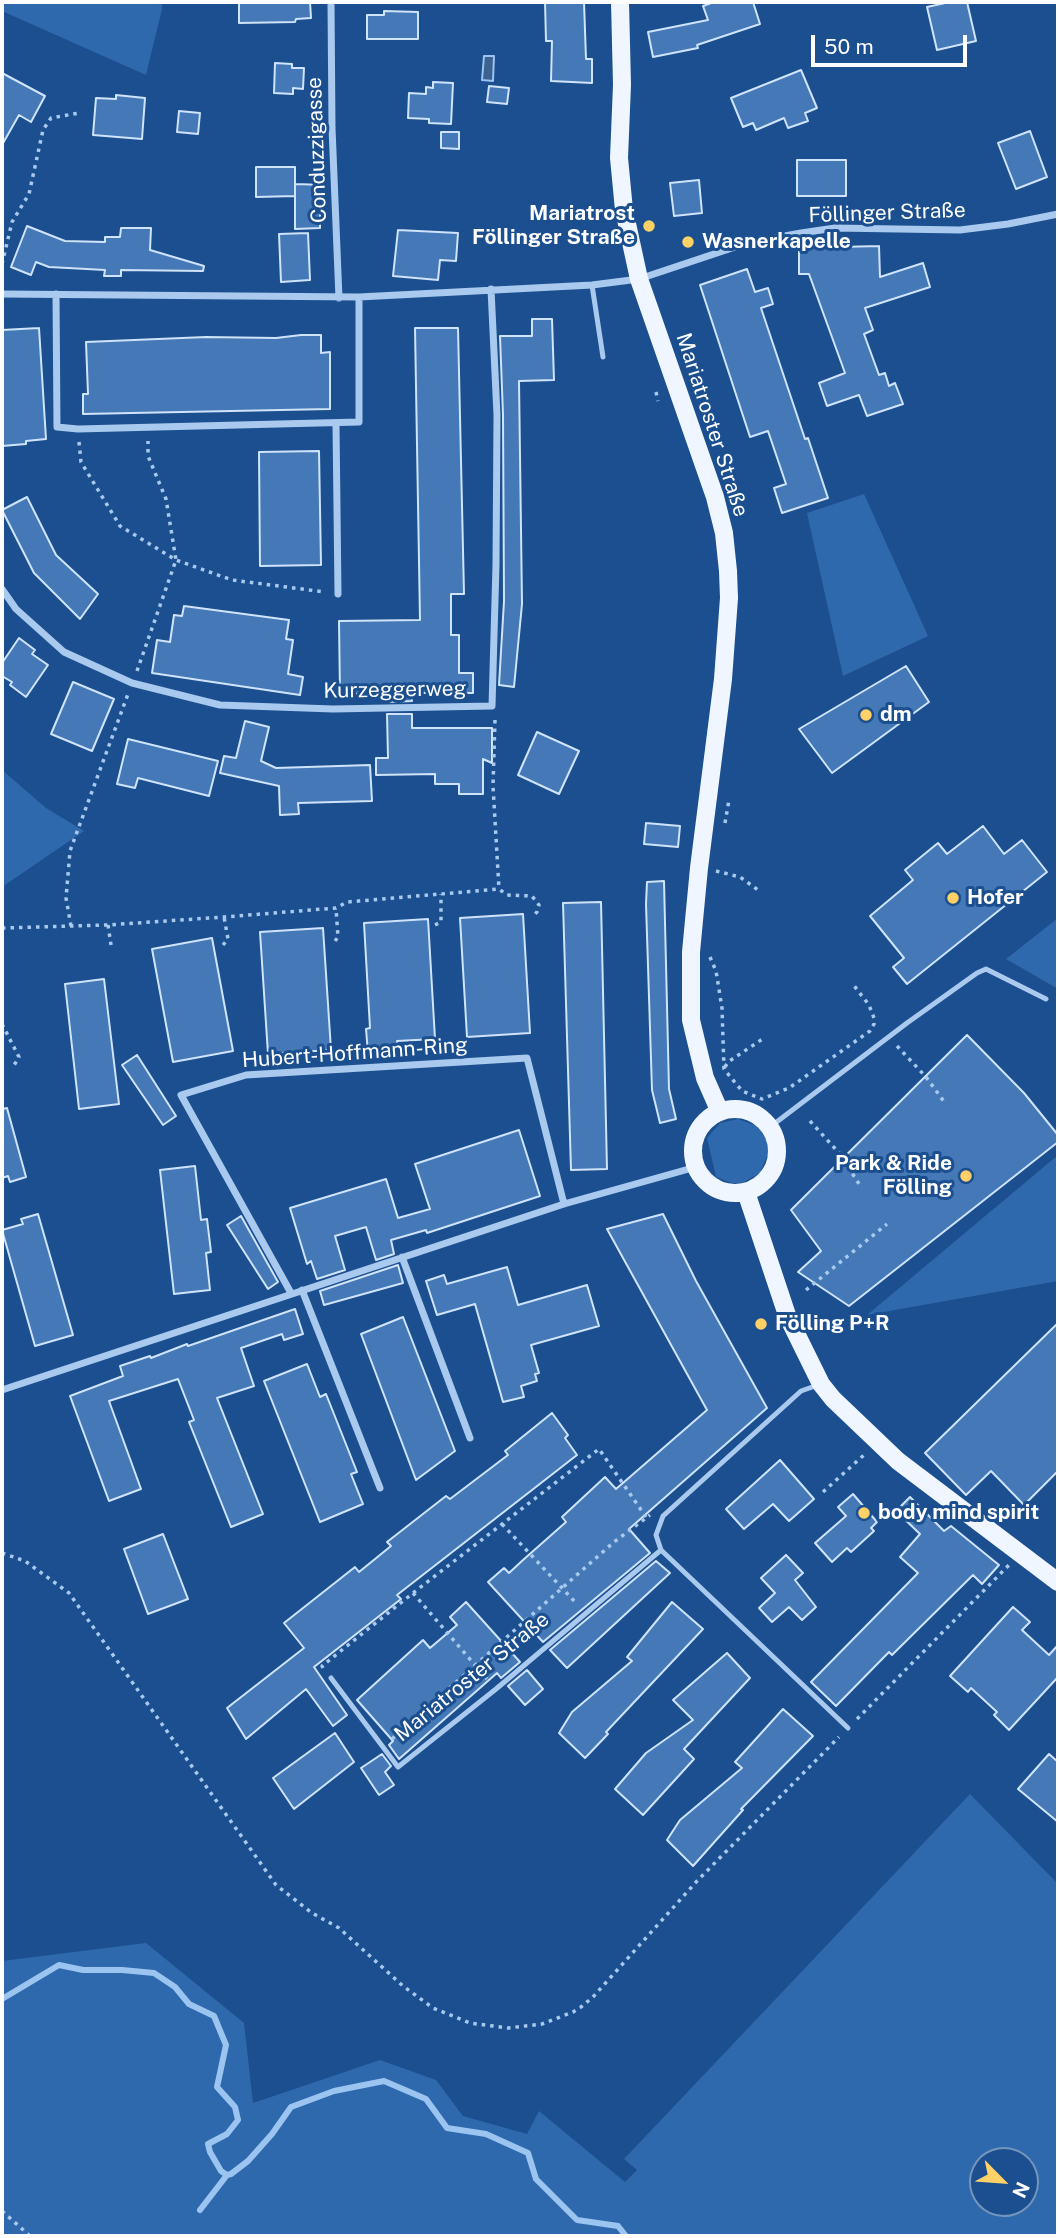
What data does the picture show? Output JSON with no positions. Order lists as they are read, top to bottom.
{
  "streets": {
    "main road": ["Mariatroster Straße"],
    "street": [
      "Conduzzigasse",
      "Föllinger Straße",
      "Kurzeggerweg",
      "Hubert-Hoffmann-Ring"
    ]
  },
  "crossings": [
    ["Föllinger Straße", "Mariatroster Straße"]
  ],
  "places": [
    "Mariatrost Föllinger Straße",
    "Wasnerkapelle",
    "dm",
    "Hofer",
    "Park & Ride Fölling",
    "Fölling P+R",
    "body mind spirit"
  ],
  "scale_bar": "50 m",
  "north": "bottom right"
}
